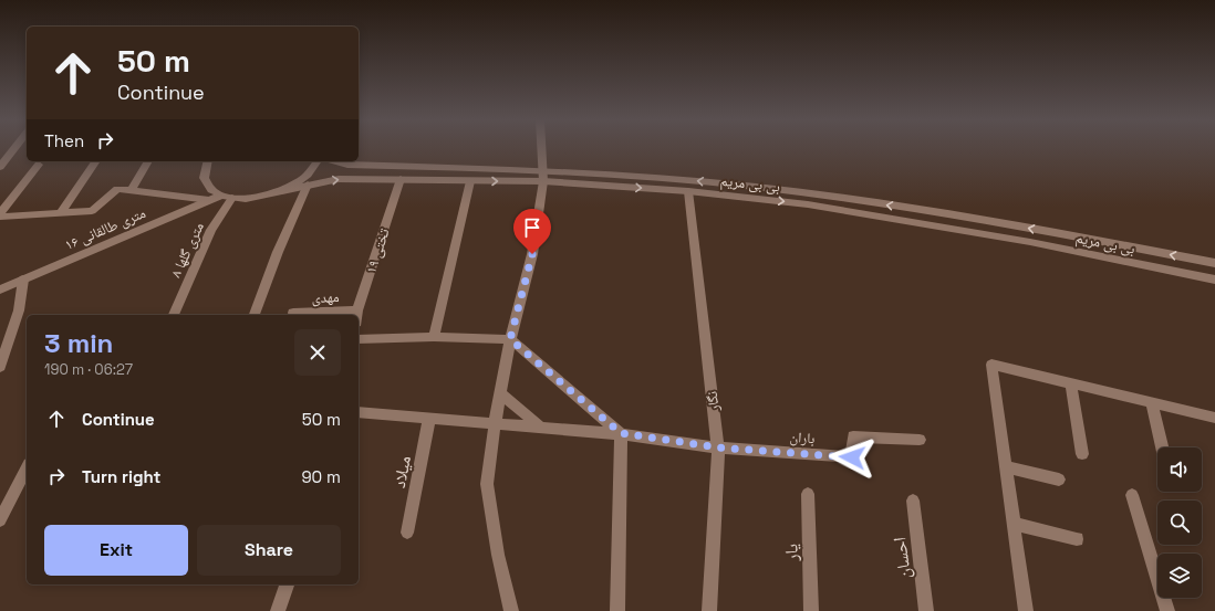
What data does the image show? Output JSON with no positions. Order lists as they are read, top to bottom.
{
  "streets": {
    "street": [
      "بی بی مریم",
      "۱۶ متری طالقانی",
      "۸ متری گلها",
      "تختی ۱۹",
      "مهدی",
      "نگار",
      "باران",
      "میلاد",
      "یار",
      "احسان"
    ]
  },
  "crossings": [
    ["بی بی مریم", "تختی ۱۹"],
    ["بی بی مریم", "نگار"],
    ["تختی ۱۹", "مهدی"],
    ["نگار", "باران"]
  ],
  "page": {
    "turn": ["50 m", "Continue"],
    "then": "Then",
    "heading": ["3 min", "190 m · 06:27"],
    "list": [
      {
        "name": "Continue",
        "value": "50 m"
      },
      {
        "name": "Turn right",
        "value": "90 m"
      }
    ],
    "buttons": ["Exit", "Share"]
  }
}
